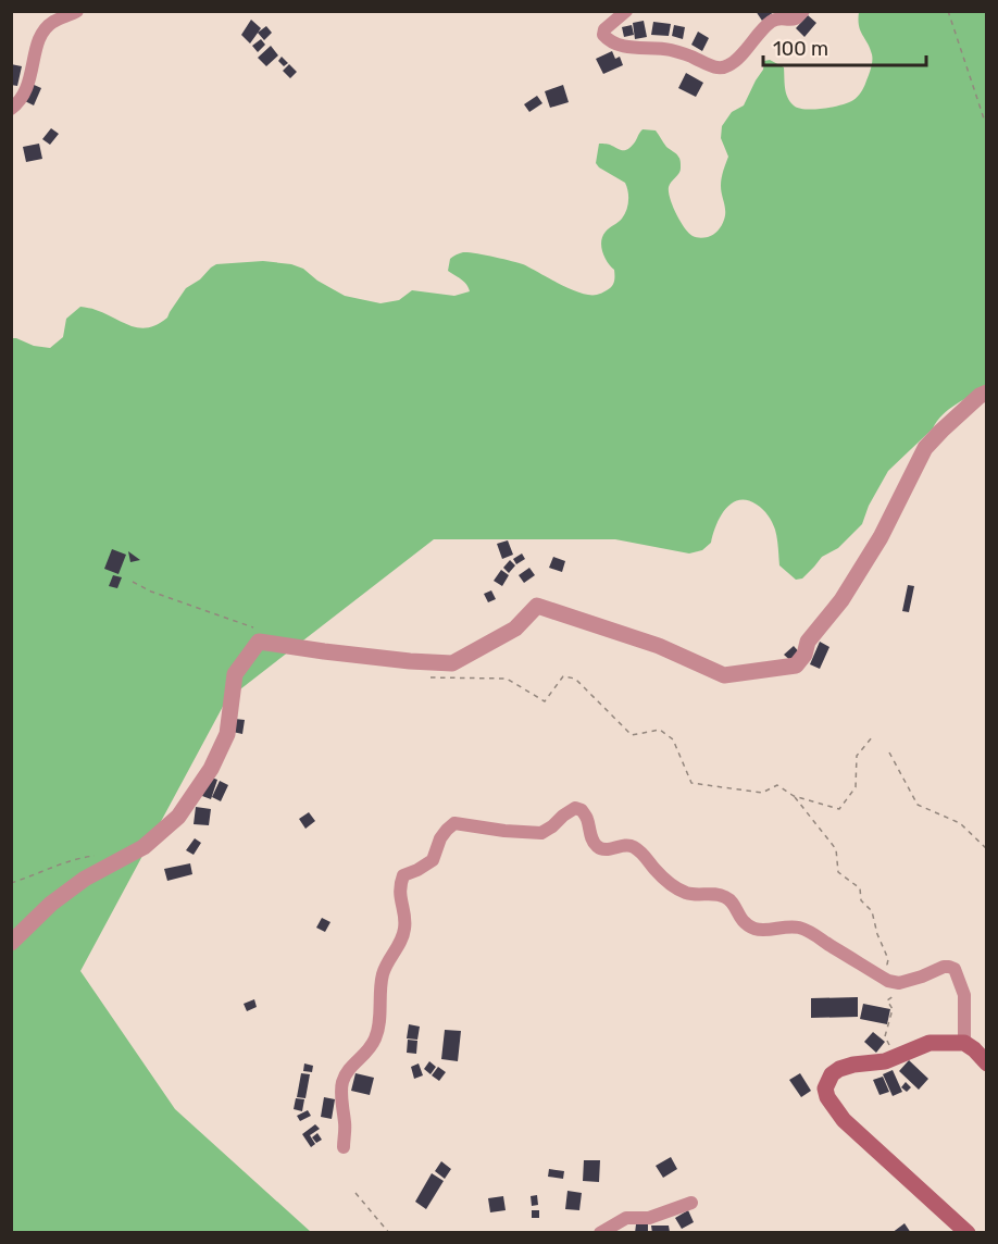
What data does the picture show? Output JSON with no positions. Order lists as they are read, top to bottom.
{
  "scale_bar": "100 m"
}
